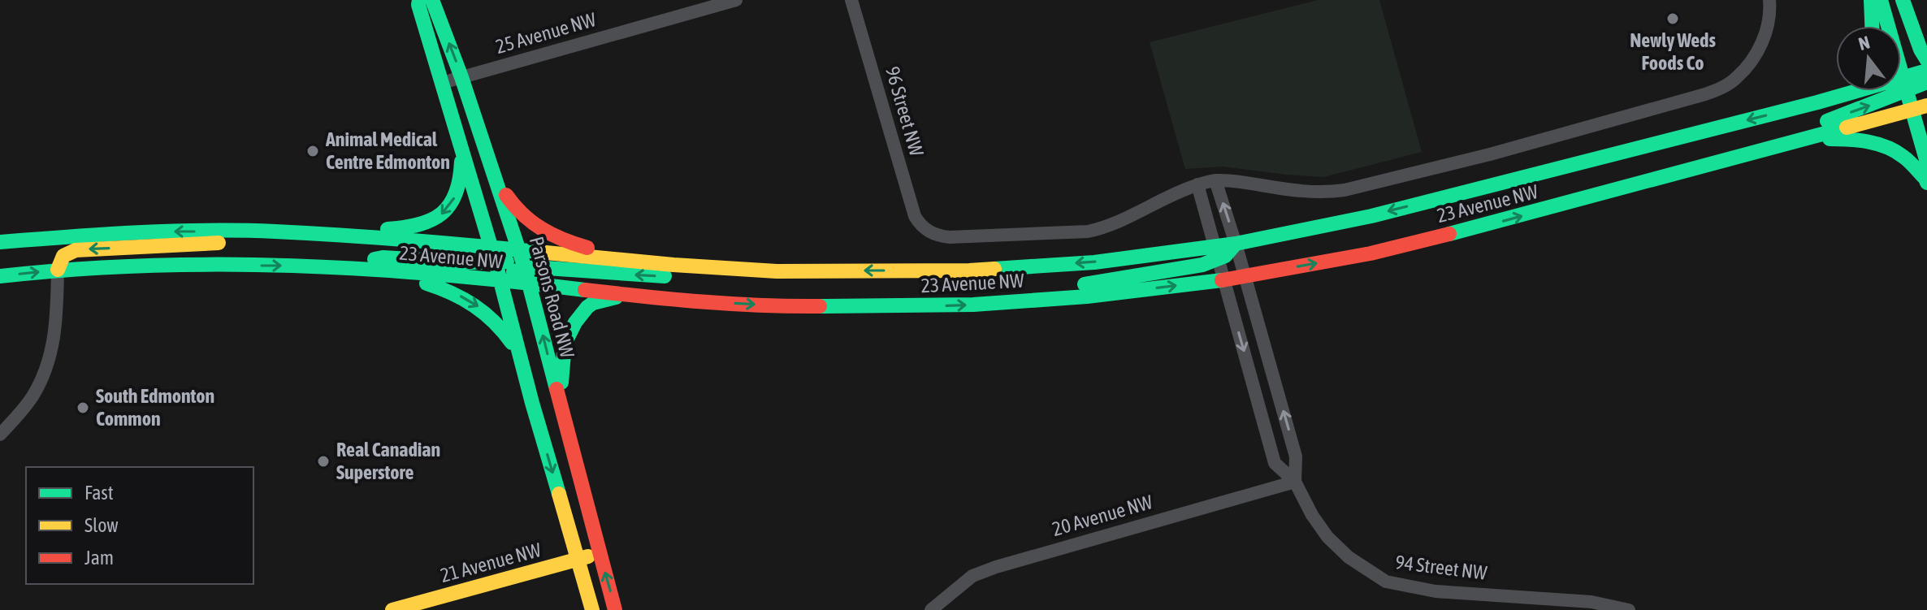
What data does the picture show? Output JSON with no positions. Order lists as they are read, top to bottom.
{
  "streets": {
    "main road": ["23 Avenue NW", "Parsons Road NW", "21 Avenue NW"],
    "street": [
      "25 Avenue NW",
      "96 Street NW",
      "20 Avenue NW",
      "94 Street NW"
    ]
  },
  "crossings": [
    ["25 Avenue NW", "Parsons Road NW"],
    ["96 Street NW", "94 Street NW"],
    ["23 Avenue NW", "Parsons Road NW"],
    ["23 Avenue NW", "94 Street NW"],
    ["Parsons Road NW", "21 Avenue NW"],
    ["20 Avenue NW", "94 Street NW"]
  ],
  "places": [
    "Newly Weds Foods Co",
    "Animal Medical Centre Edmonton",
    "South Edmonton Common",
    "Real Canadian Superstore"
  ],
  "legend": ["Fast", "Slow", "Jam"],
  "north": "top"
}
